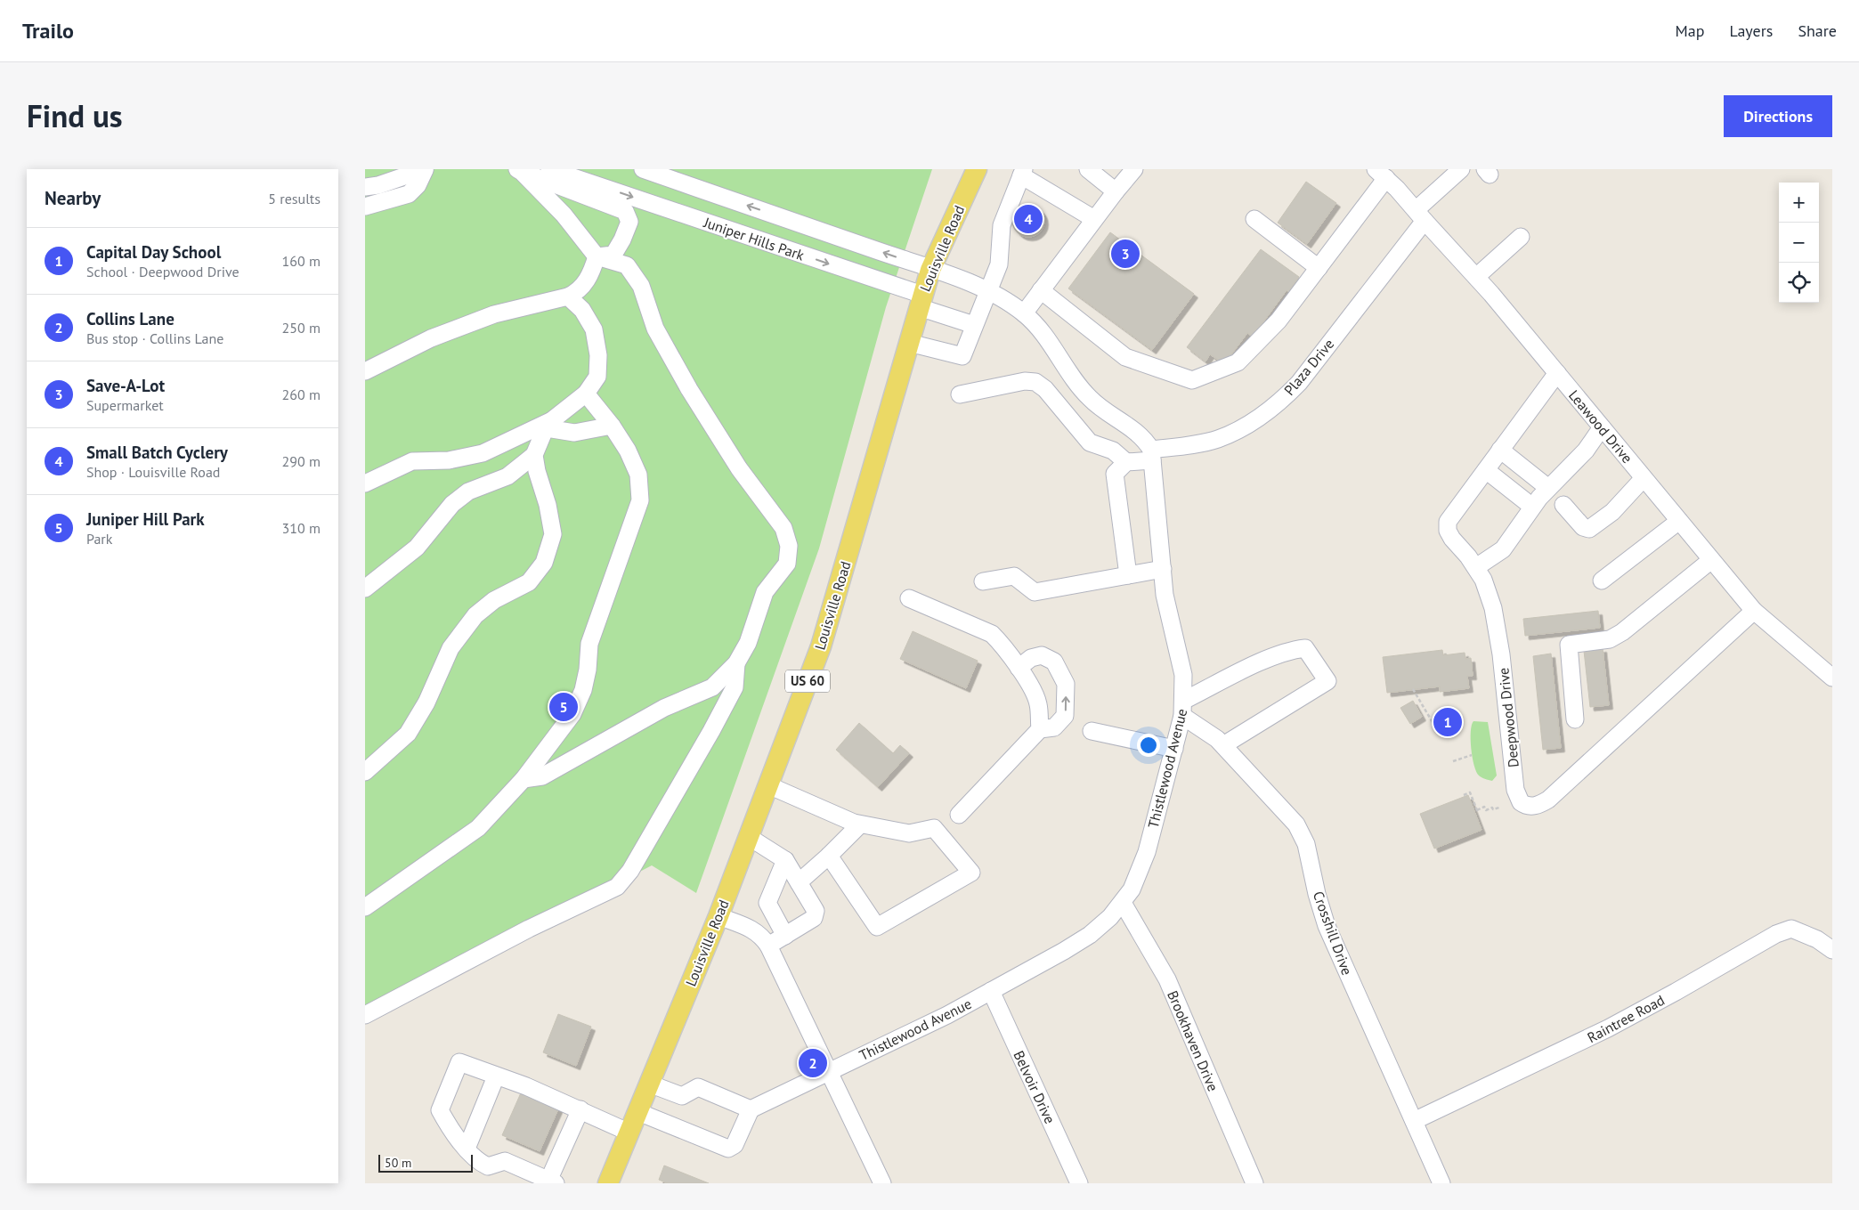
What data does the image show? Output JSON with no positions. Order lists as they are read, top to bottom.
{
  "streets": {
    "main road": ["Louisville Road", "US 60"],
    "street": [
      "Juniper Hills Park",
      "Plaza Drive",
      "Leawood Drive",
      "Deepwood Drive",
      "Thistlewood Avenue",
      "Crosshill Drive",
      "Raintree Road",
      "Brookhaven Drive",
      "Belvoir Drive"
    ]
  },
  "crossings": [
    ["Juniper Hills Park", "Louisville Road"],
    ["Plaza Drive", "Leawood Drive"],
    ["Plaza Drive", "Thistlewood Avenue"],
    ["Leawood Drive", "Deepwood Drive"],
    ["Thistlewood Avenue", "Crosshill Drive"],
    ["Thistlewood Avenue", "Brookhaven Drive"],
    ["Thistlewood Avenue", "Belvoir Drive"],
    ["Crosshill Drive", "Raintree Road"]
  ],
  "scale_bar": "50 m",
  "page": {
    "header": "Trailo",
    "nav": ["Map", "Layers", "Share"],
    "title": "Find us",
    "buttons": "Directions",
    "heading": ["Nearby", "5 results"],
    "map_buttons": ["+", "−"],
    "pins": [
      "4",
      "3",
      "5",
      "1",
      "2"
    ],
    "list": [
      {
        "mark": "1",
        "name": "Capital Day School",
        "note": "School · Deepwood Drive",
        "value": "160 m"
      },
      {
        "mark": "2",
        "name": "Collins Lane",
        "note": "Bus stop · Collins Lane",
        "value": "250 m"
      },
      {
        "mark": "3",
        "name": "Save-A-Lot",
        "note": "Supermarket",
        "value": "260 m"
      },
      {
        "mark": "4",
        "name": "Small Batch Cyclery",
        "note": "Shop · Louisville Road",
        "value": "290 m"
      },
      {
        "mark": "5",
        "name": "Juniper Hill Park",
        "note": "Park",
        "value": "310 m"
      }
    ],
    "scale": "50 m"
  }
}
